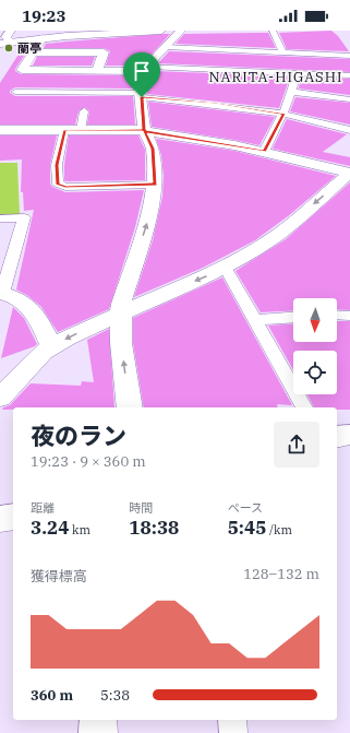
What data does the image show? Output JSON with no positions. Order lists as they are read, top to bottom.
{
  "districts": ["NARITA-HIGASHI"],
  "places": ["蘭亭"],
  "north": "bottom",
  "page": {
    "status": "19:23",
    "heading": ["夜のラン", "19:23 · 9 × 360 m"],
    "stats": [
      ["距離", "3.24 km"],
      ["時間", "18:38"],
      ["ペース", "5:45 /km"]
    ],
    "chart": ["獲得標高", "128–132 m"],
    "list": [
      {
        "name": "360 m",
        "note": "5:38"
      }
    ]
  }
}
